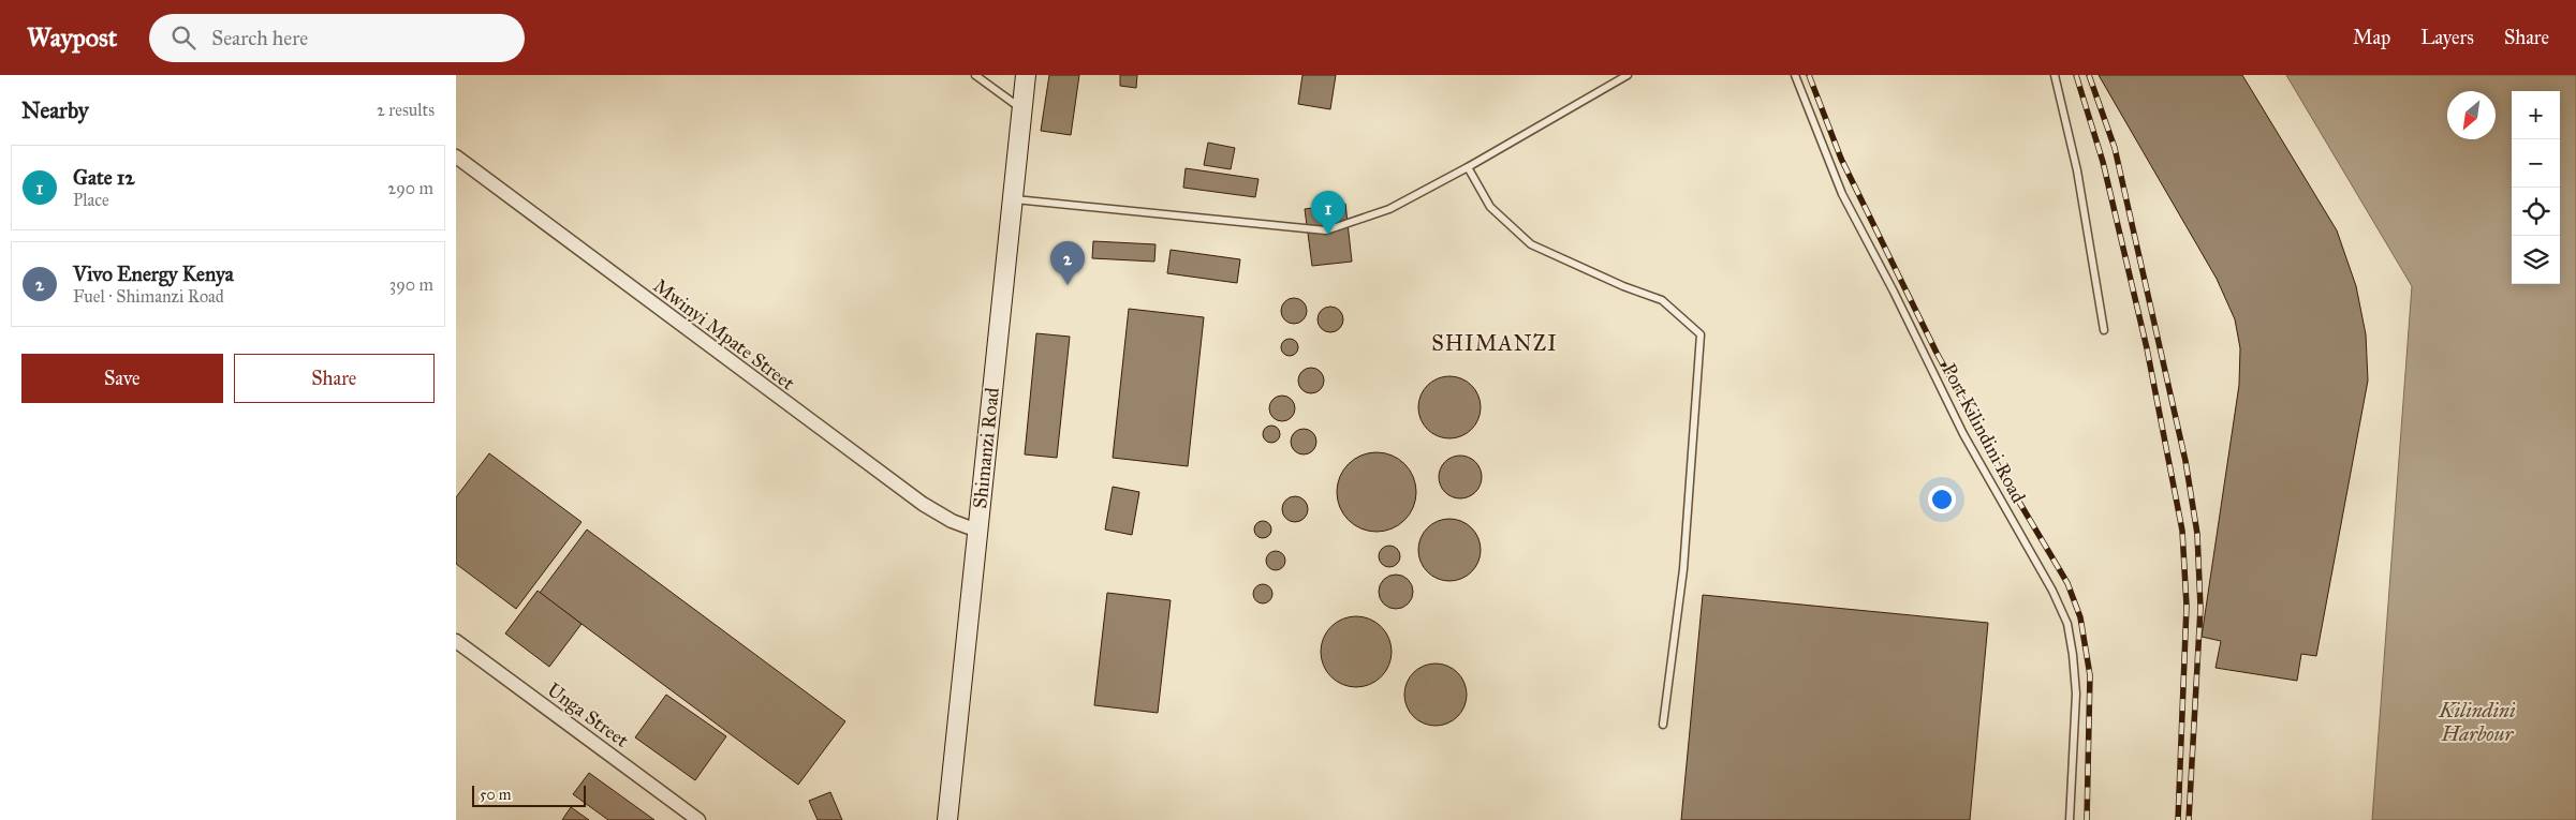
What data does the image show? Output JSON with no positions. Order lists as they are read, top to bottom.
{
  "streets": {
    "main road": ["Shimanzi Road"],
    "street": ["Mwinyi Mpate Street", "Unga Street"],
    "lane": ["Port Kilindini Road"]
  },
  "crossings": [
    ["Mwinyi Mpate Street", "Shimanzi Road"]
  ],
  "districts": ["SHIMANZI"],
  "water": ["Kilindini Harbour"],
  "scale_bar": "50 m",
  "north": "bottom left",
  "page": {
    "header": "Waypost",
    "search": "Search here",
    "nav": ["Map", "Layers", "Share"],
    "heading": ["Nearby", "2 results"],
    "map_buttons": ["+", "−"],
    "list": [
      {
        "mark": "1",
        "name": "Gate 12",
        "note": "Place",
        "value": "290 m"
      },
      {
        "mark": "2",
        "name": "Vivo Energy Kenya",
        "note": "Fuel · Shimanzi Road",
        "value": "390 m"
      }
    ],
    "pins": ["1", "2"],
    "buttons": ["Save", "Share"],
    "scale": "50 m"
  }
}
